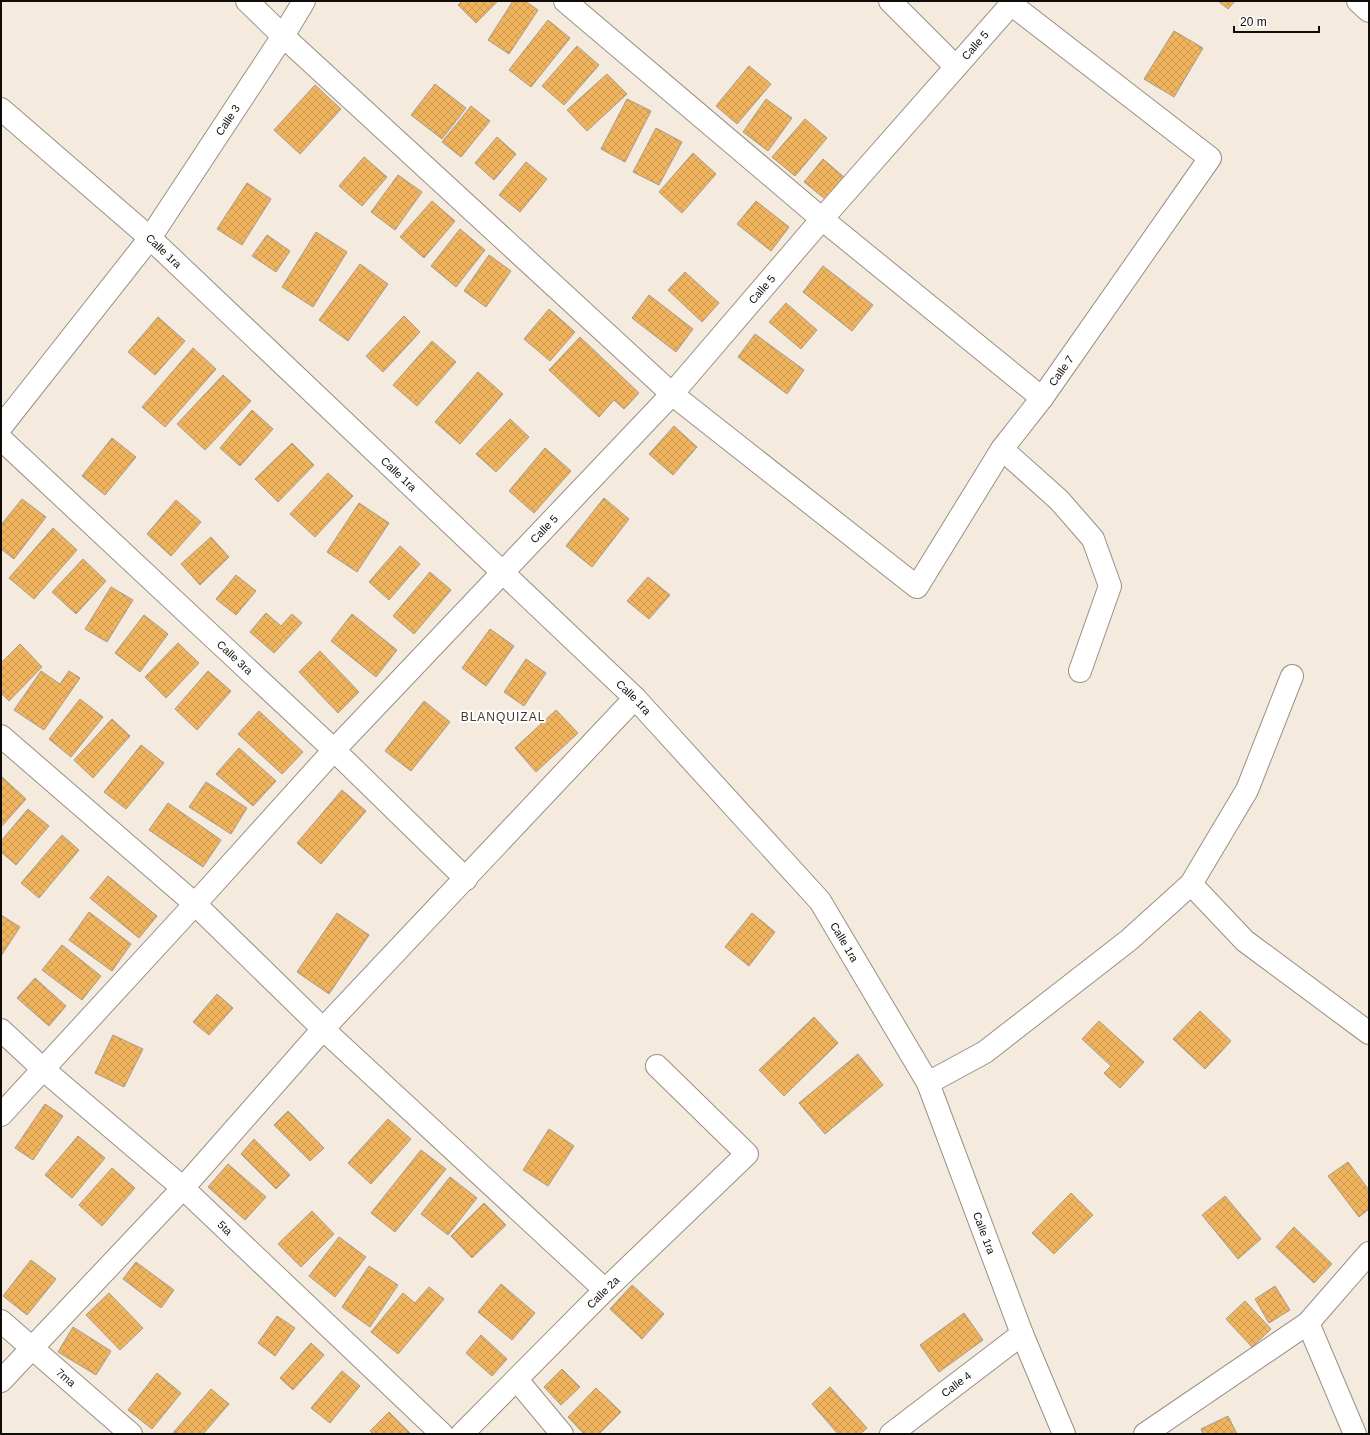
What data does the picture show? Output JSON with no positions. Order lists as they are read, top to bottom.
{
  "streets": {
    "street": [
      "Calle 5",
      "Calle 3",
      "Calle 1ra",
      "Calle 7",
      "Calle 3ra",
      "5ta",
      "Calle 2a",
      "7ma",
      "Calle 4"
    ]
  },
  "crossings": [
    ["Calle 5", "Calle 1ra"],
    ["Calle 5", "Calle 7"],
    ["Calle 5", "Calle 3ra"],
    ["Calle 5", "5ta"],
    ["Calle 3", "Calle 1ra"],
    ["Calle 1ra", "Calle 4"]
  ],
  "districts": ["BLANQUIZAL"],
  "scale_bar": "20 m"
}
